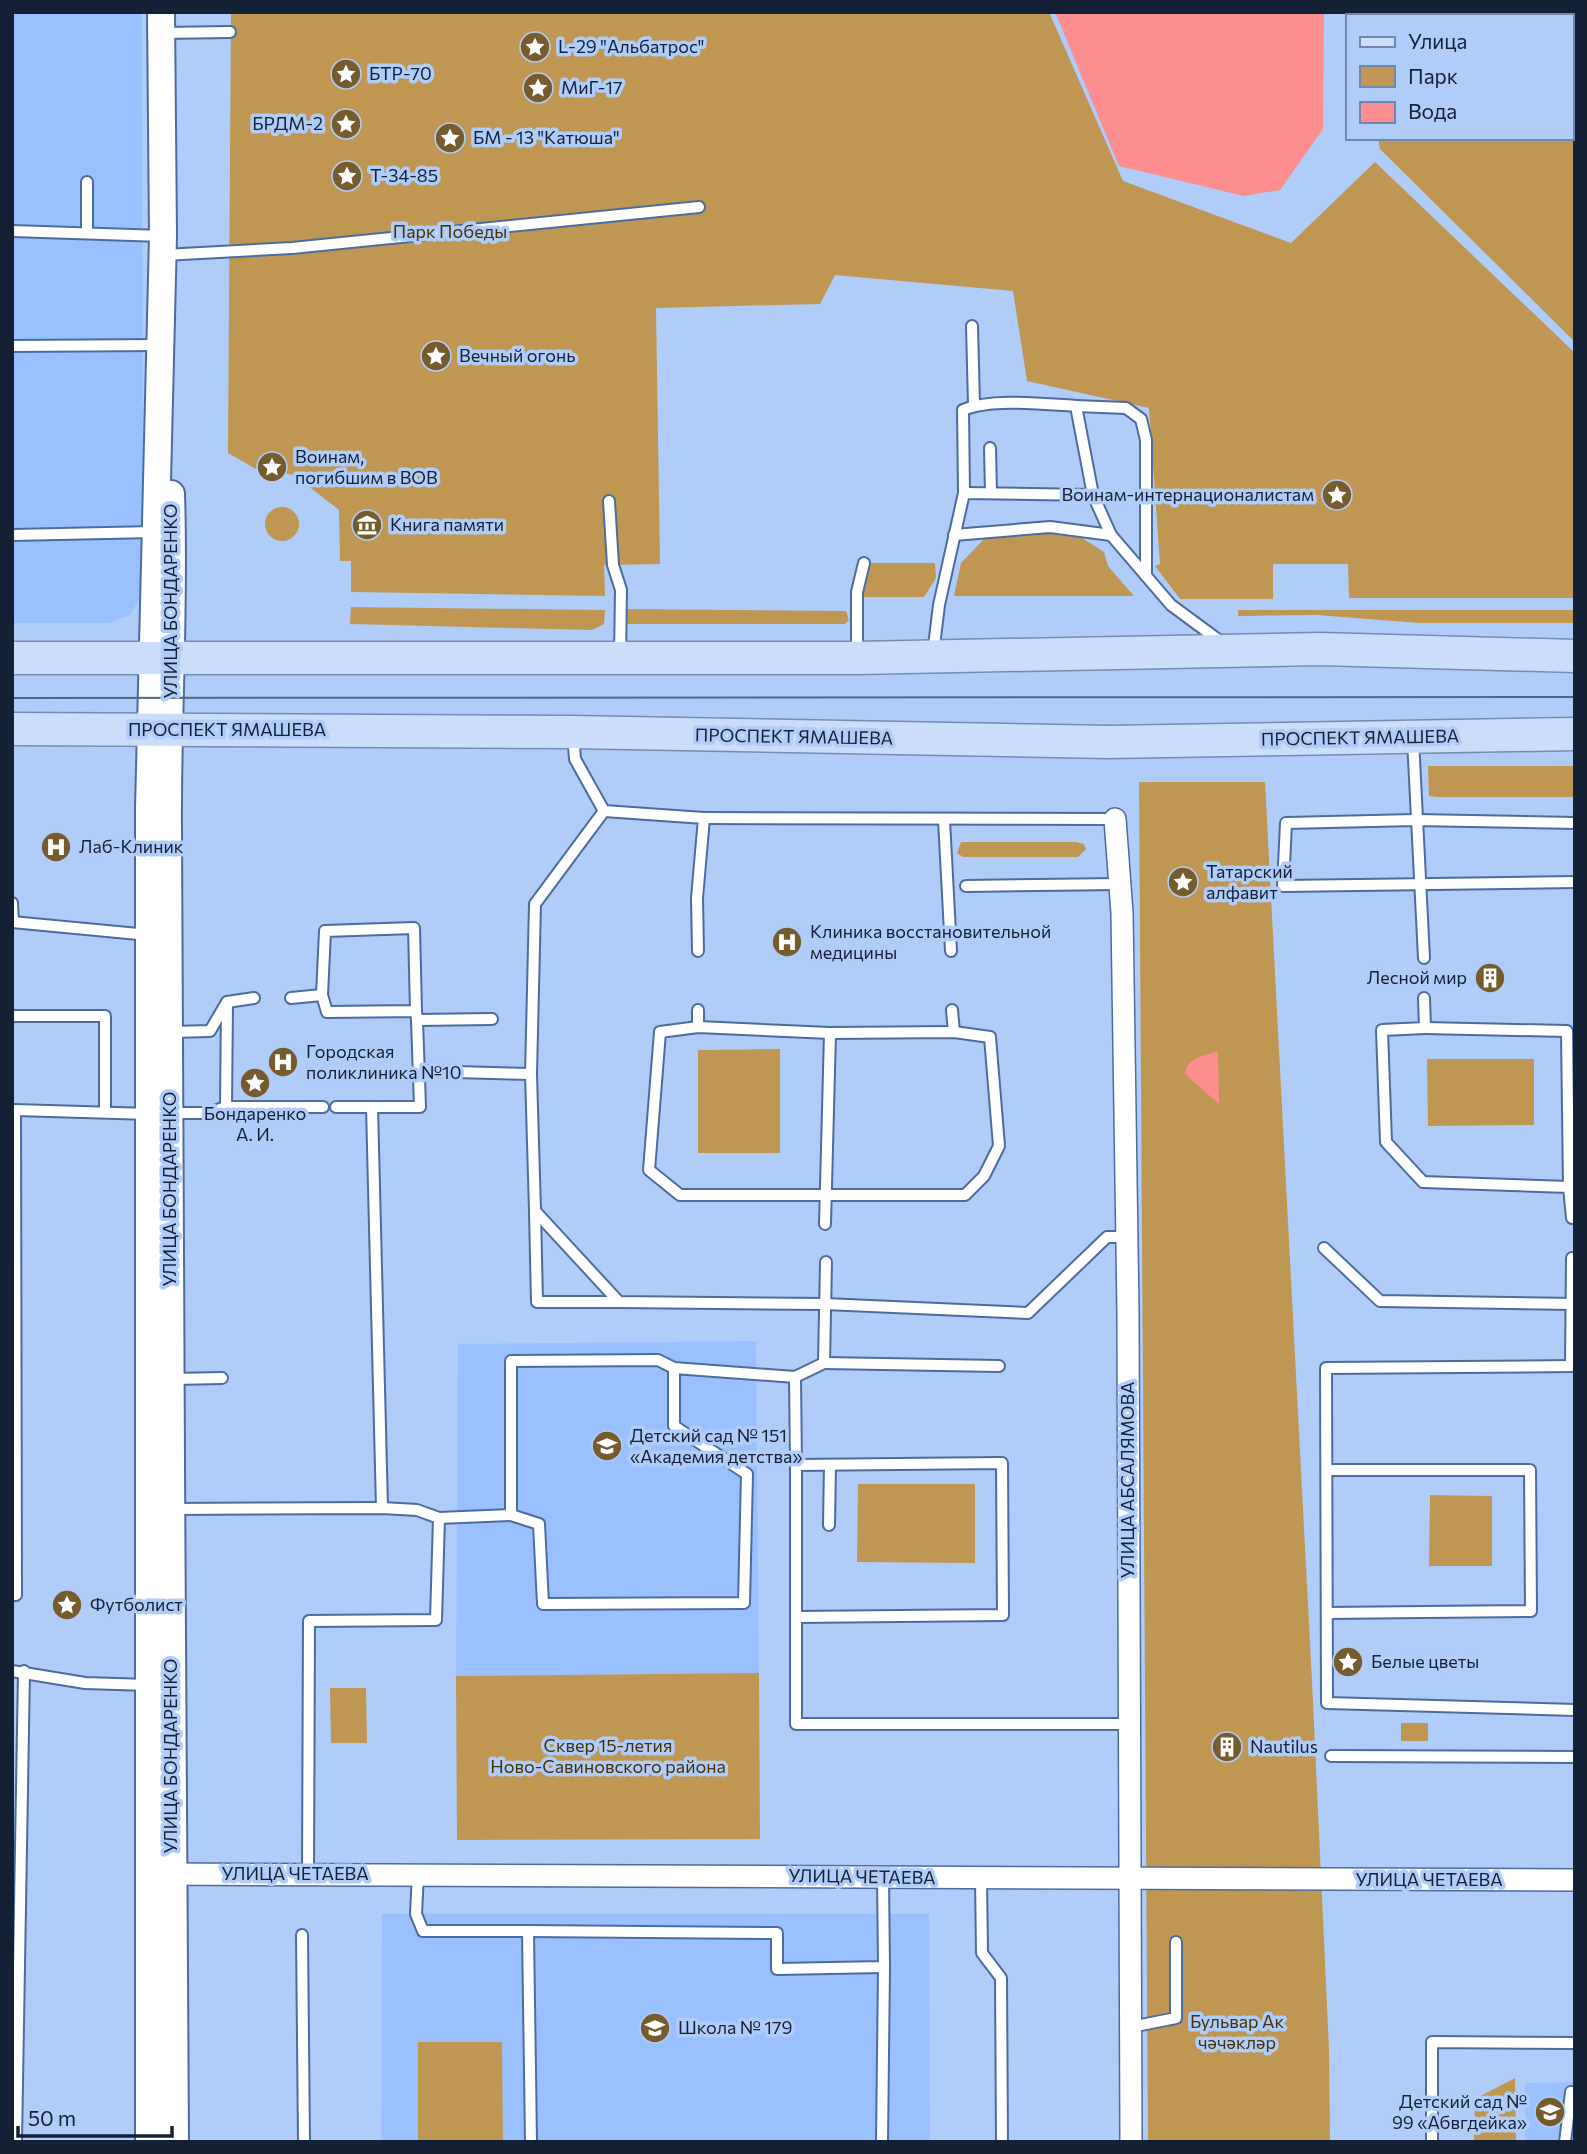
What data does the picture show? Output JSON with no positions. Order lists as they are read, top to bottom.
{
  "streets": {
    "main road": ["ПРОСПЕКТ ЯМАШЕВА"],
    "street": ["УЛИЦА БОНДАРЕНКО", "УЛИЦА АБСАЛЯМОВА", "УЛИЦА ЧЕТАЕВА"]
  },
  "crossings": [
    ["УЛИЦА БОНДАРЕНКО", "ПРОСПЕКТ ЯМАШЕВА"],
    ["УЛИЦА БОНДАРЕНКО", "УЛИЦА ЧЕТАЕВА"],
    ["УЛИЦА АБСАЛЯМОВА", "УЛИЦА ЧЕТАЕВА"]
  ],
  "parks": ["Парк Победы", "Сквер 15-летия Ново-Савиновского района", "Бульвар Ак чәчәкләр"],
  "places": {
    "place": [
      "L-29 \"Альбатрос\"",
      "БТР-70",
      "МиГ-17",
      "БРДМ-2",
      "БМ - 13 \"Катюша\"",
      "Т-34-85",
      "Вечный огонь",
      "Воинам, погибшим в ВОВ",
      "Воинам-интернационалистам",
      "Татарский алфавит",
      "Бондаренко А. И.",
      "Футболист",
      "Белые цветы"
    ],
    "museum": ["Книга памяти"],
    "hospital": ["Лаб-Клиник", "Клиника восстановительной медицины", "Городская поликлиника №10"],
    "building": ["Лесной мир", "Nautilus"],
    "school or university": ["Детский сад № 151 «Академия детства»", "Школа № 179", "Детский сад № 99 «Абвгдейка»"]
  },
  "legend": ["Улица", "Парк", "Вода"],
  "scale_bar": "50 m"
}
